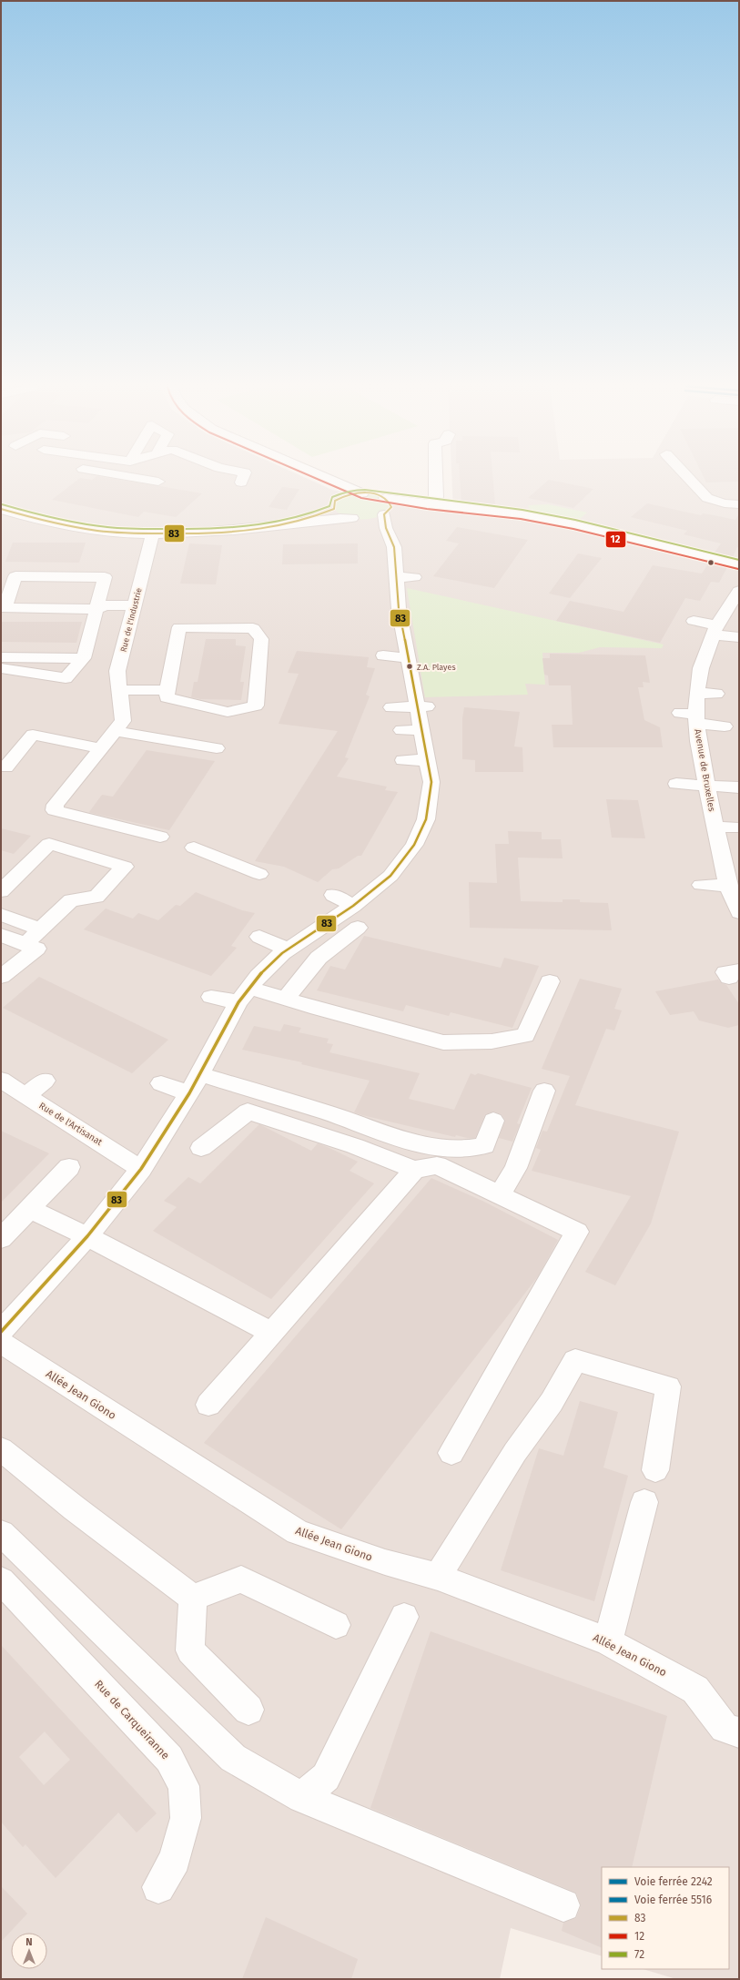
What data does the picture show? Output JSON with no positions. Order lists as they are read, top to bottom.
{
  "streets": {
    "street": [
      "Rue de l'Industrie",
      "Avenue de Bruxelles",
      "Rue de l'Artisanat",
      "Allée Jean Giono",
      "Rue de Carqueiranne"
    ]
  },
  "places": ["Z.A. Playes"],
  "lines": ["transit line 12", "transit line 72", "transit line 83"],
  "legend": [
    "Voie ferrée 2242",
    "Voie ferrée 5516",
    "83",
    "12",
    "72"
  ],
  "north": "top"
}
